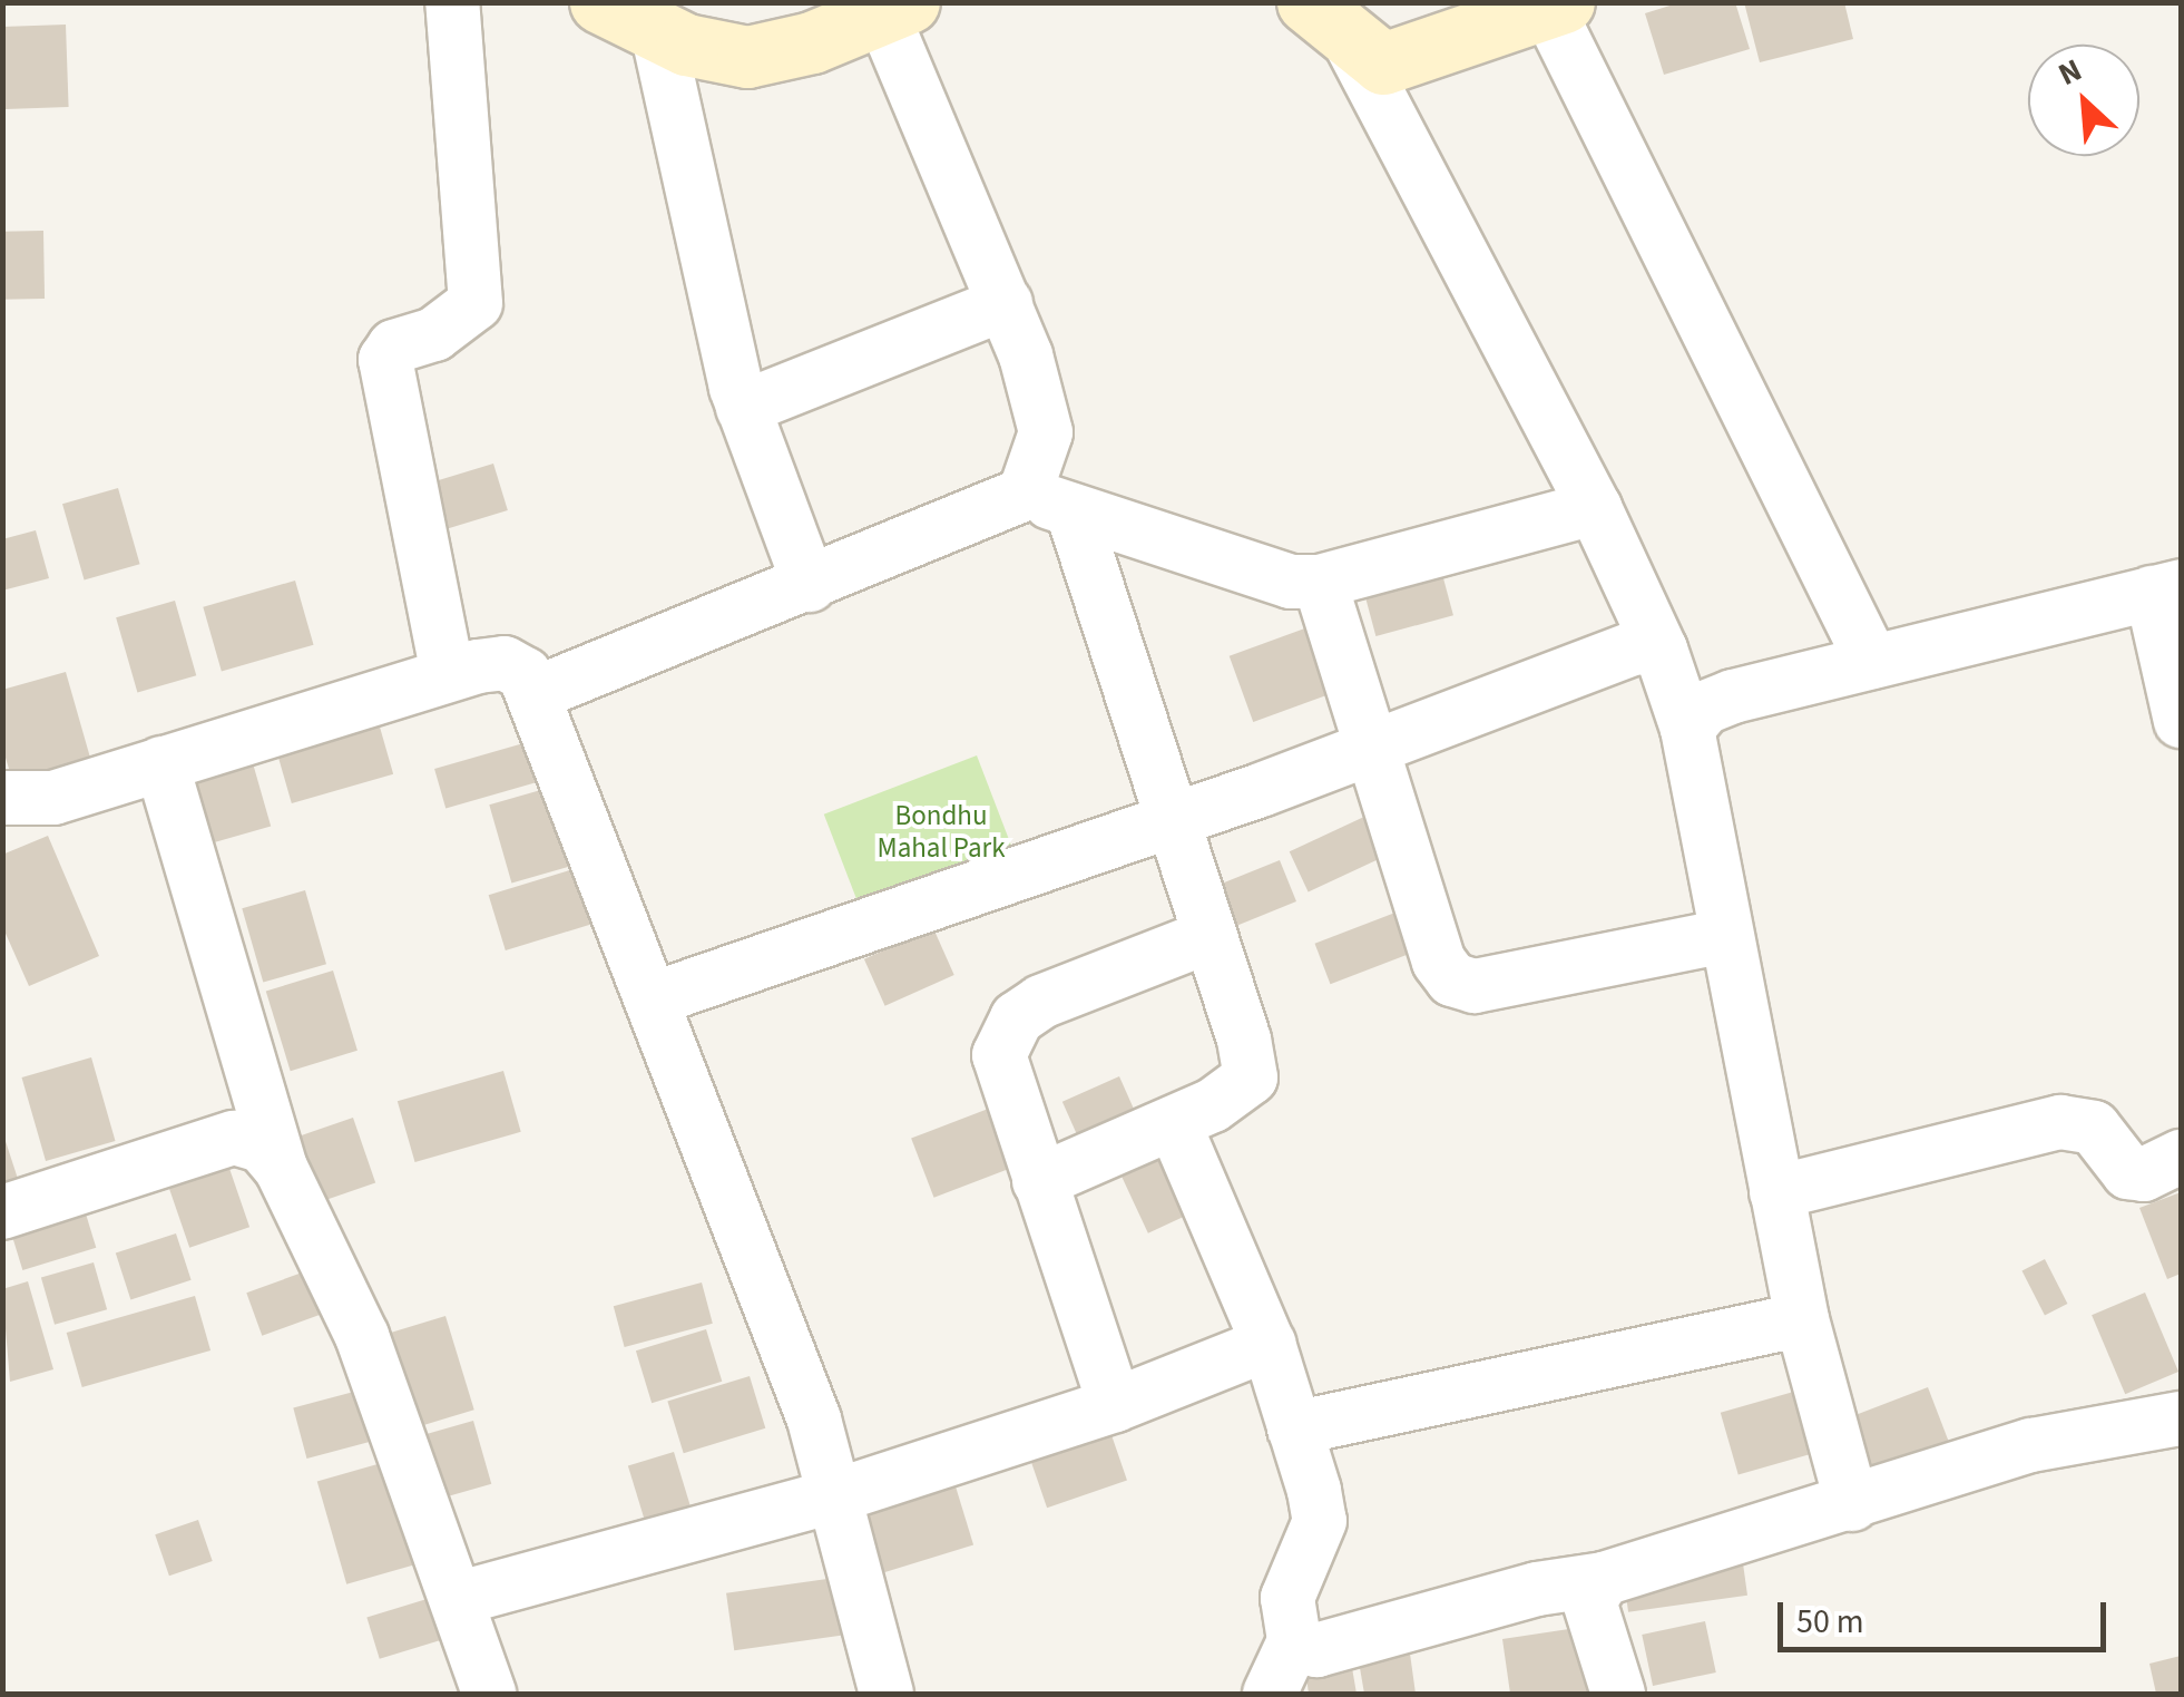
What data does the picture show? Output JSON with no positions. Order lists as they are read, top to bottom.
{
  "parks": ["Bondhu Mahal Park"],
  "scale_bar": "50 m",
  "north": "top left"
}
